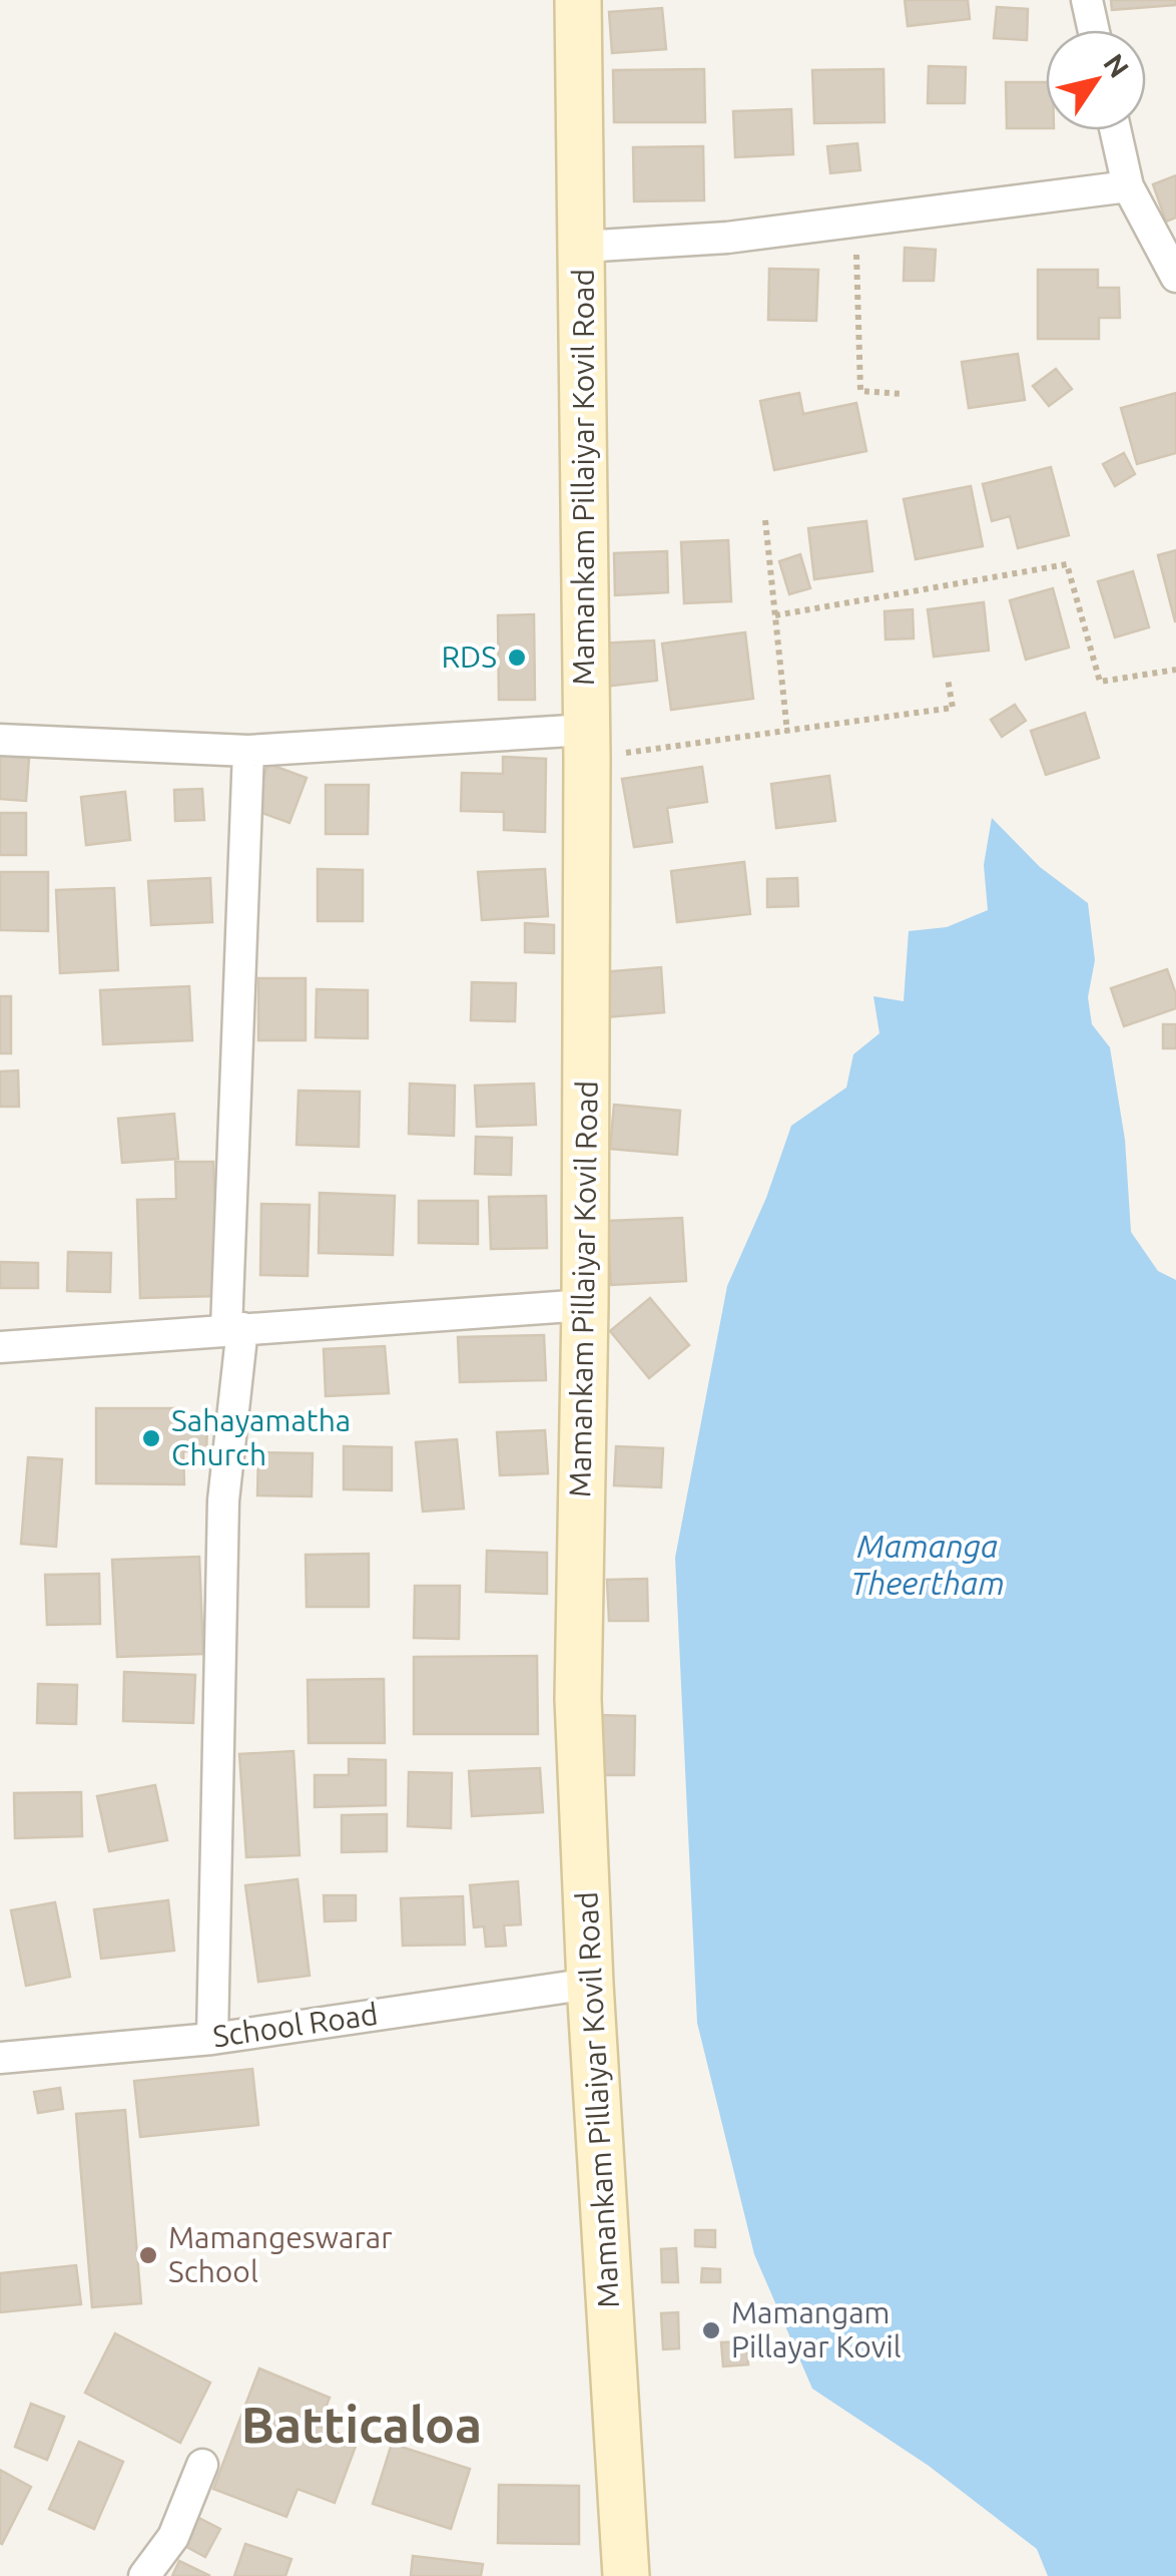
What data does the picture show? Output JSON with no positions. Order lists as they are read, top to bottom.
{
  "streets": {
    "main road": ["Mamankam Pillaiyar Kovil Road"],
    "street": ["School Road"]
  },
  "crossings": [
    ["Mamankam Pillaiyar Kovil Road", "School Road"]
  ],
  "districts": ["Batticaloa"],
  "water": ["Mamanga Theertham"],
  "places": [
    "RDS",
    "Sahayamatha Church",
    "Mamangeswarar School",
    "Mamangam Pillayar Kovil"
  ],
  "north": "top right"
}
